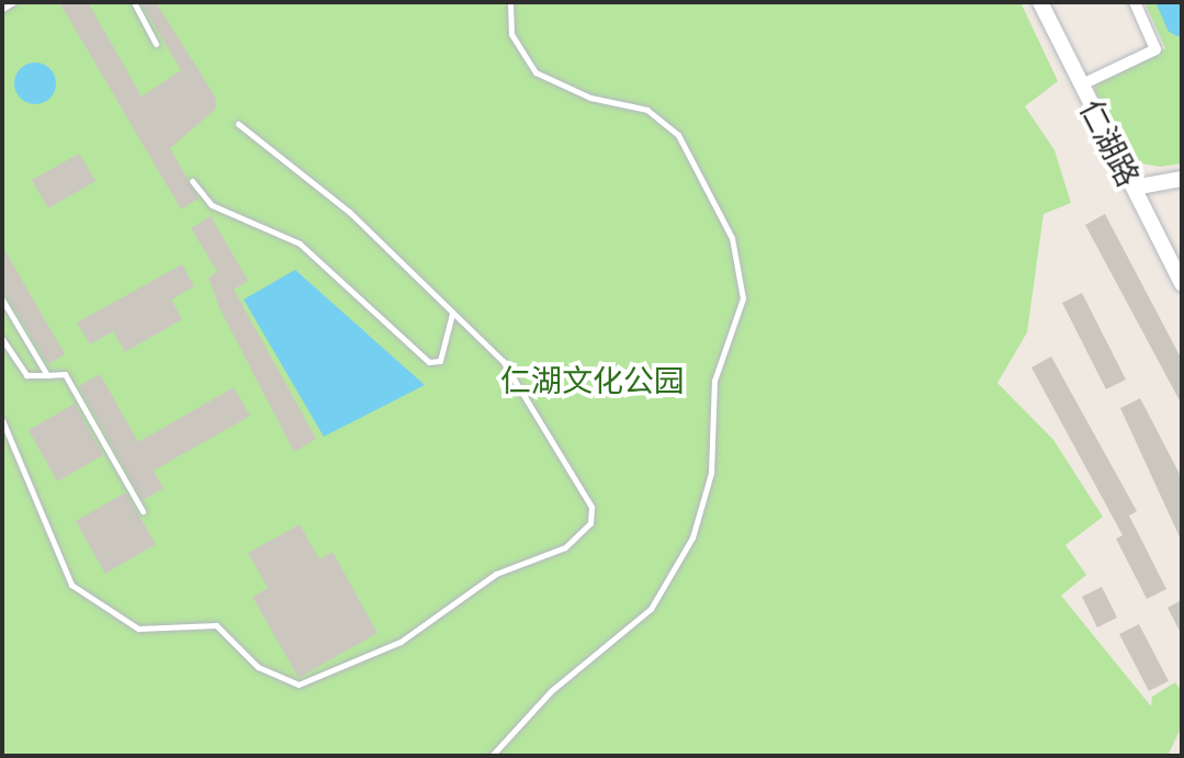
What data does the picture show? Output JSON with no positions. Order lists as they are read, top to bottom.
{
  "streets": {
    "street": ["仁湖路"]
  },
  "parks": ["仁湖文化公园"]
}
